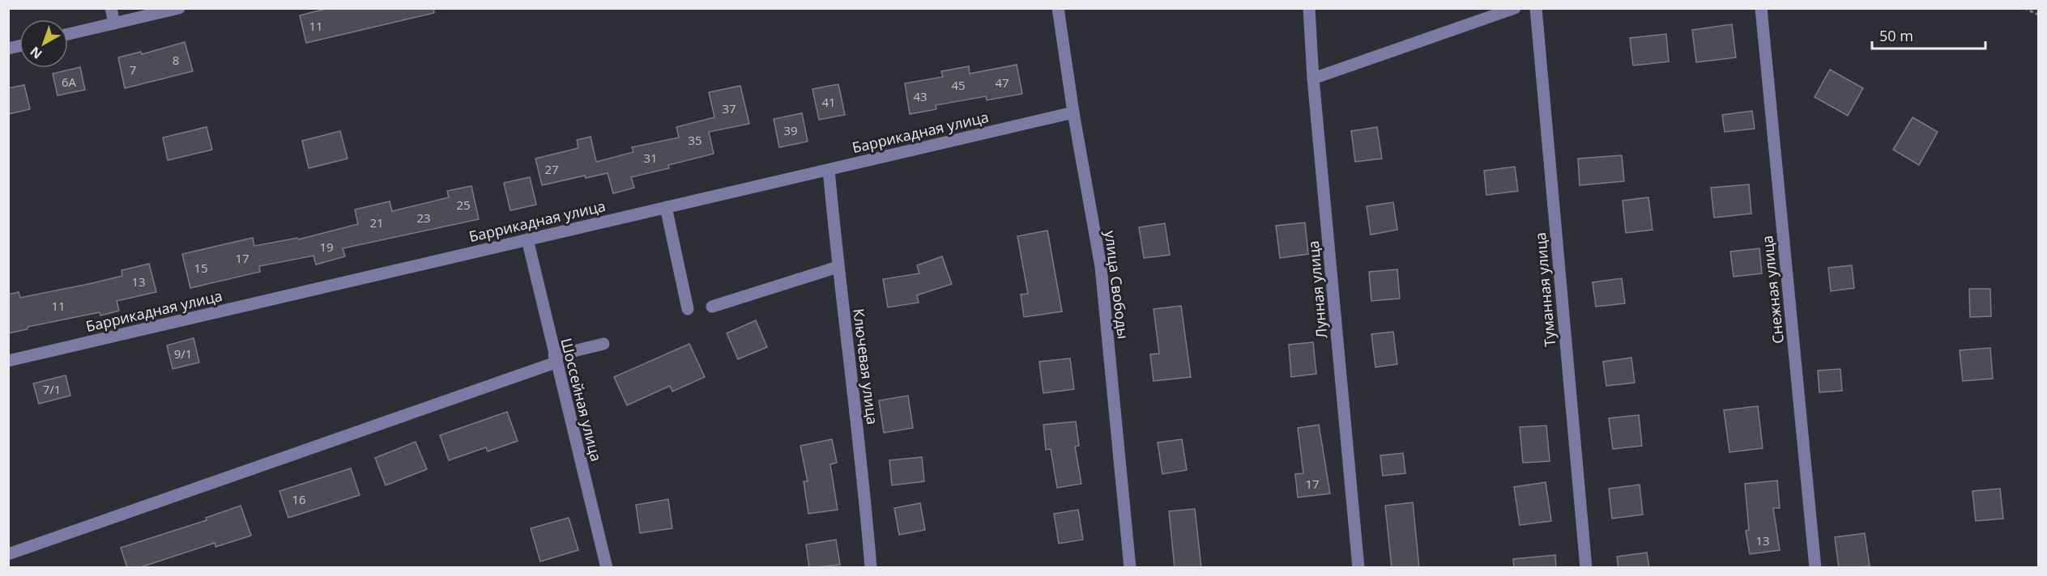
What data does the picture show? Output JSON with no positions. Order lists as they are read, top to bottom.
{
  "streets": {
    "street": [
      "Баррикадная улица",
      "улица Свободы",
      "Лунная улица",
      "Туманная улица",
      "Снежная улица",
      "Ключевая улица",
      "Шоссейная улица"
    ]
  },
  "crossings": [
    ["Баррикадная улица", "улица Свободы"],
    ["Баррикадная улица", "Ключевая улица"],
    ["Баррикадная улица", "Шоссейная улица"]
  ],
  "house_numbers": [
    "11",
    "8",
    "7",
    "6А",
    "47",
    "45",
    "43",
    "41",
    "37",
    "39",
    "35",
    "31",
    "27",
    "25",
    "23",
    "21",
    "19",
    "17",
    "15",
    "13",
    "11",
    "9/1",
    "7/1",
    "17",
    "16",
    "13"
  ],
  "scale_bar": "50 m",
  "north": "bottom left"
}
